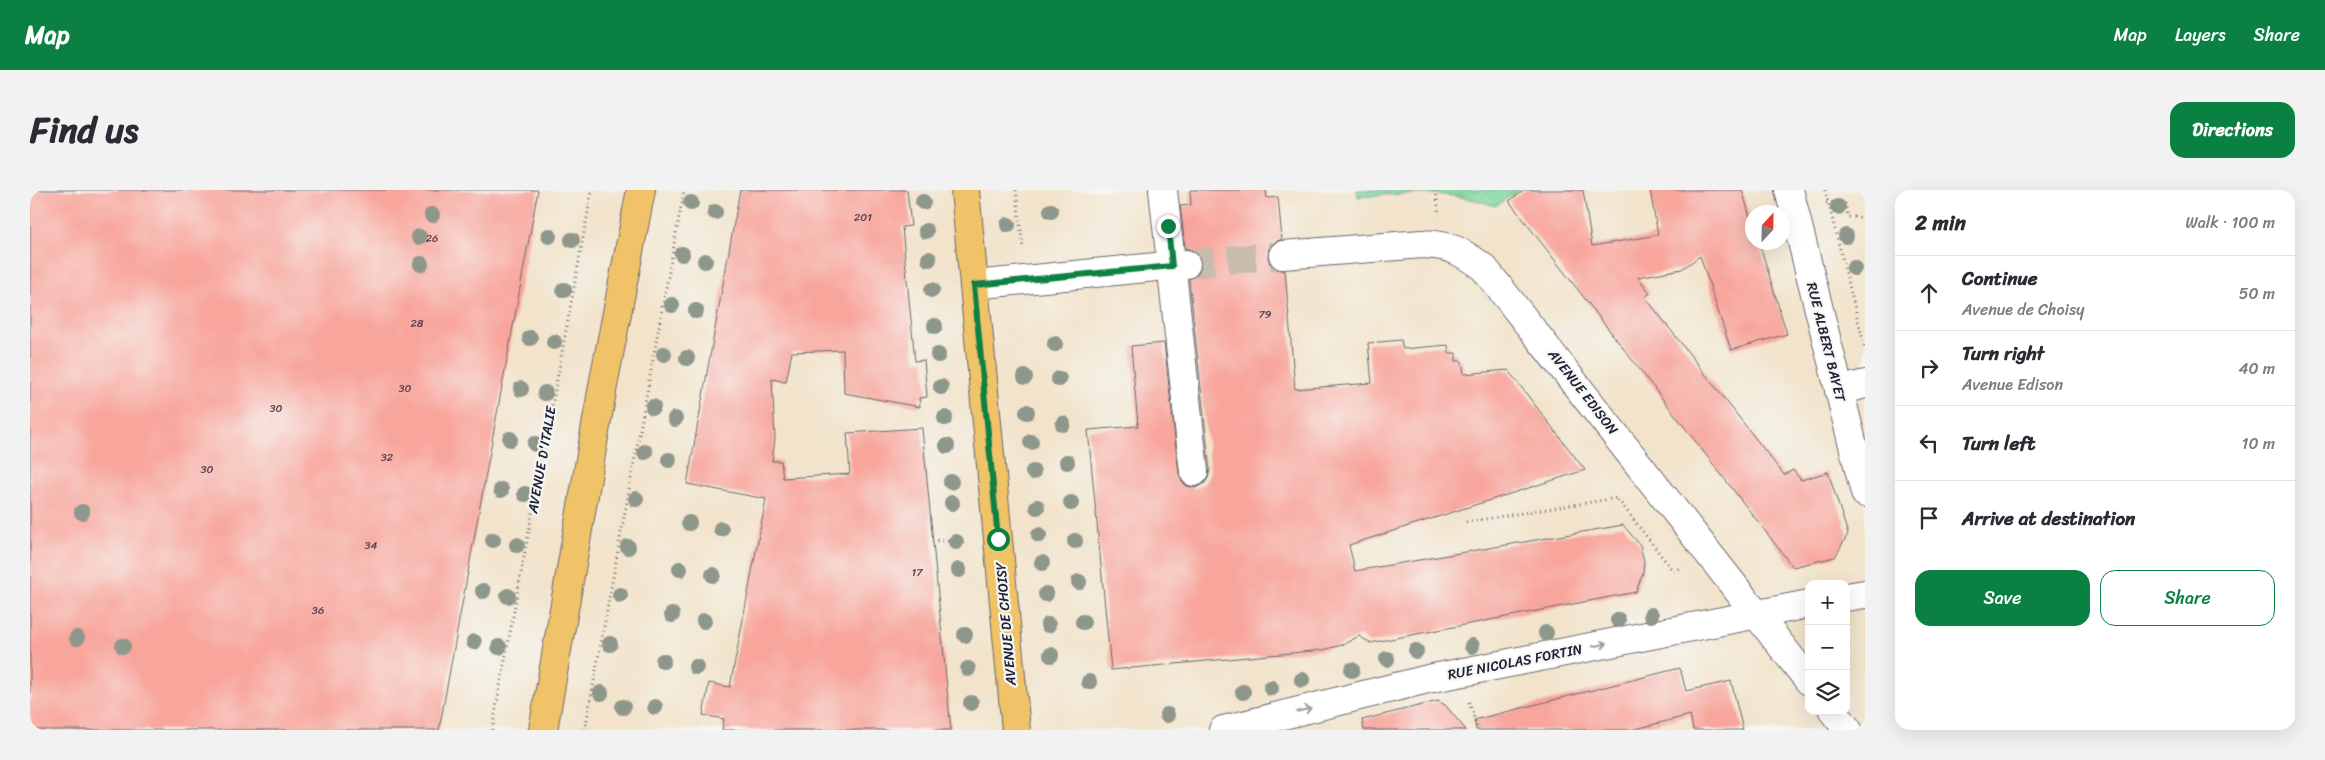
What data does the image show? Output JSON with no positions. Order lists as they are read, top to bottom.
{
  "streets": {
    "main road": ["AVENUE DE CHOISY"],
    "street": ["RUE ALBERT BAYET", "AVENUE EDISON", "RUE NICOLAS FORTIN"],
    "path": ["AVENUE D'ITALIE"]
  },
  "crossings": [
    ["AVENUE EDISON", "RUE NICOLAS FORTIN"]
  ],
  "one_way": ["RUE NICOLAS FORTIN"],
  "house_numbers": [
    "201",
    "26",
    "79",
    "28",
    "30",
    "30",
    "32",
    "30",
    "34",
    "17",
    "36"
  ],
  "north": "top",
  "page": {
    "header": "Map",
    "nav": ["Map", "Layers", "Share"],
    "title": "Find us",
    "buttons": [
      "Directions",
      ["Save", "Share"]
    ],
    "heading": ["2 min", "Walk · 100 m"],
    "list": [
      ["Continue", "Avenue de Choisy", "50 m"],
      ["Turn right", "Avenue Edison", "40 m"],
      ["Turn left", "10 m"],
      "Arrive at destination"
    ],
    "map_buttons": ["+", "−"]
  }
}
